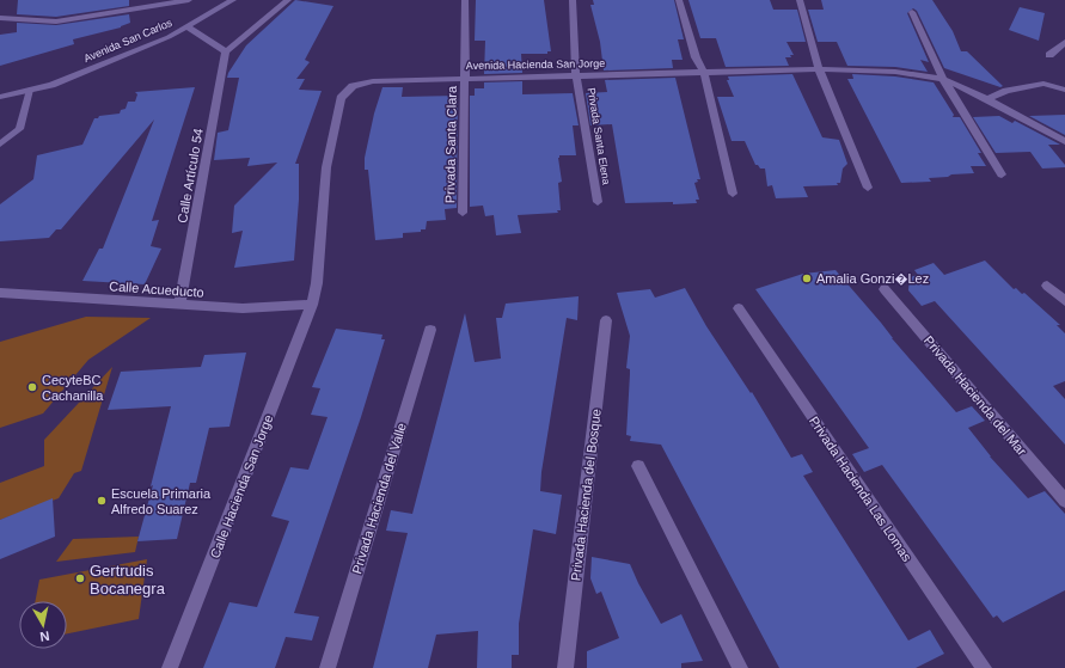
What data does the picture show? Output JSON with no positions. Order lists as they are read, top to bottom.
{
  "streets": {
    "street": [
      "Avenida San Carlos",
      "Avenida Hacienda San Jorge",
      "Privada Santa Elena",
      "Privada Santa Clara",
      "Calle Artículo 54",
      "Calle Acueducto",
      "Privada Hacienda del Mar",
      "Calle Hacienda San Jorge",
      "Privada Hacienda Las Lomas",
      "Privada Hacienda del Bosque",
      "Privada Hacienda del Valle"
    ]
  },
  "crossings": [
    ["Avenida Hacienda San Jorge", "Privada Santa Elena"],
    ["Avenida Hacienda San Jorge", "Privada Santa Clara"],
    ["Avenida Hacienda San Jorge", "Calle Acueducto"],
    ["Avenida Hacienda San Jorge", "Calle Hacienda San Jorge"],
    ["Calle Artículo 54", "Calle Acueducto"],
    ["Calle Acueducto", "Calle Hacienda San Jorge"]
  ],
  "places": [
    "Amalia Gonzi�Lez",
    "CecyteBC Cachanilla",
    "Escuela Primaria Alfredo Suarez",
    "Gertrudis Bocanegra"
  ],
  "north": "bottom"
}
